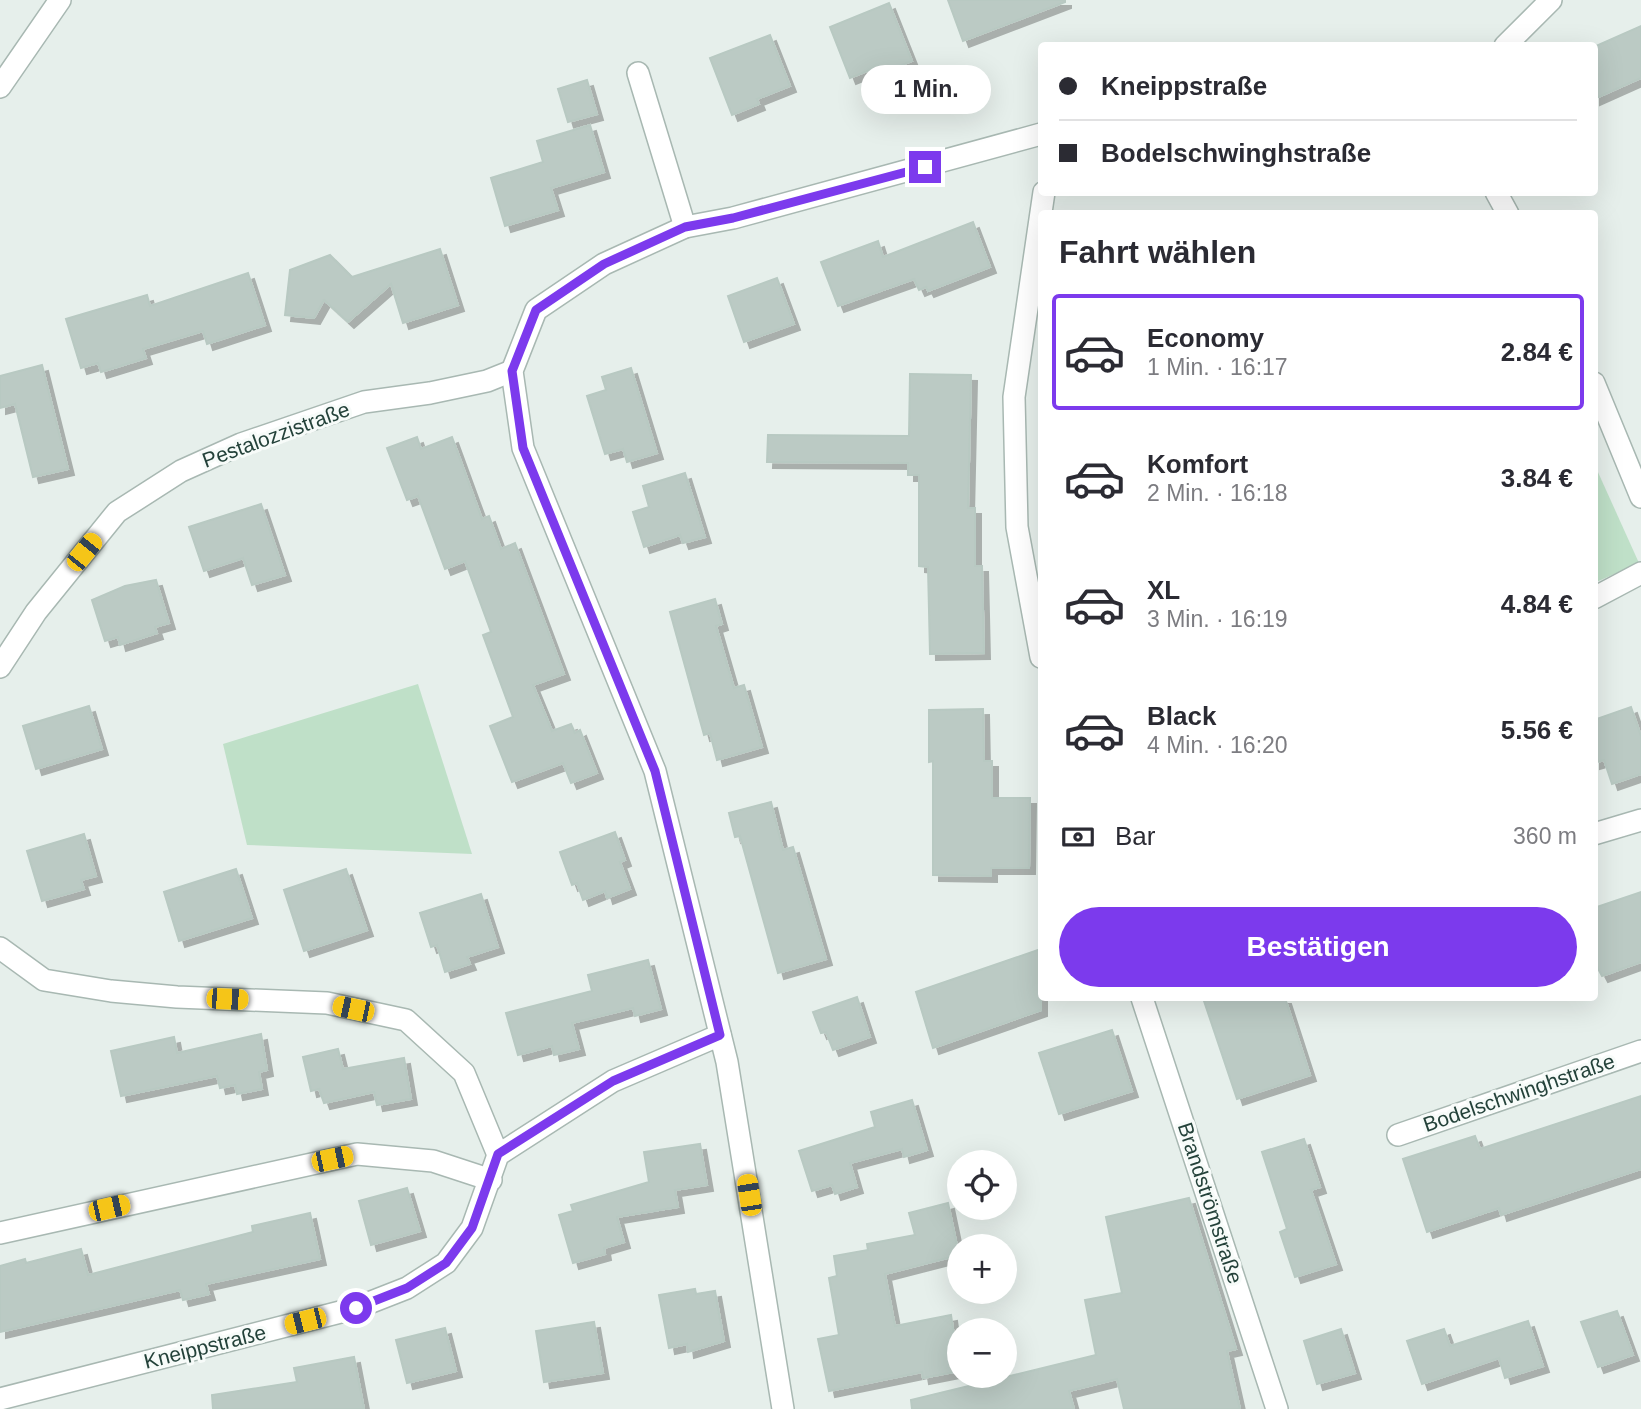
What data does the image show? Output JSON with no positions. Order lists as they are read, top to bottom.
{
  "streets": {
    "street": [
      "Pestalozzistraße",
      "Bodelschwinghstraße",
      "Brandströmstraße",
      "Kneippstraße"
    ]
  },
  "page": {
    "banner": ["Kneippstraße", "Bodelschwinghstraße"],
    "bubble": "1 Min.",
    "heading": "Fahrt wählen",
    "list": [
      {
        "name": "Economy",
        "note": "1 Min. · 16:17",
        "value": "2.84 €"
      },
      {
        "name": "Komfort",
        "note": "2 Min. · 16:18",
        "value": "3.84 €"
      },
      {
        "name": "XL",
        "note": "3 Min. · 16:19",
        "value": "4.84 €"
      },
      {
        "name": "Black",
        "note": "4 Min. · 16:20",
        "value": "5.56 €"
      }
    ],
    "pay": ["Bar", "360 m"],
    "buttons": "Bestätigen",
    "map_buttons": ["+", "−"]
  }
}
